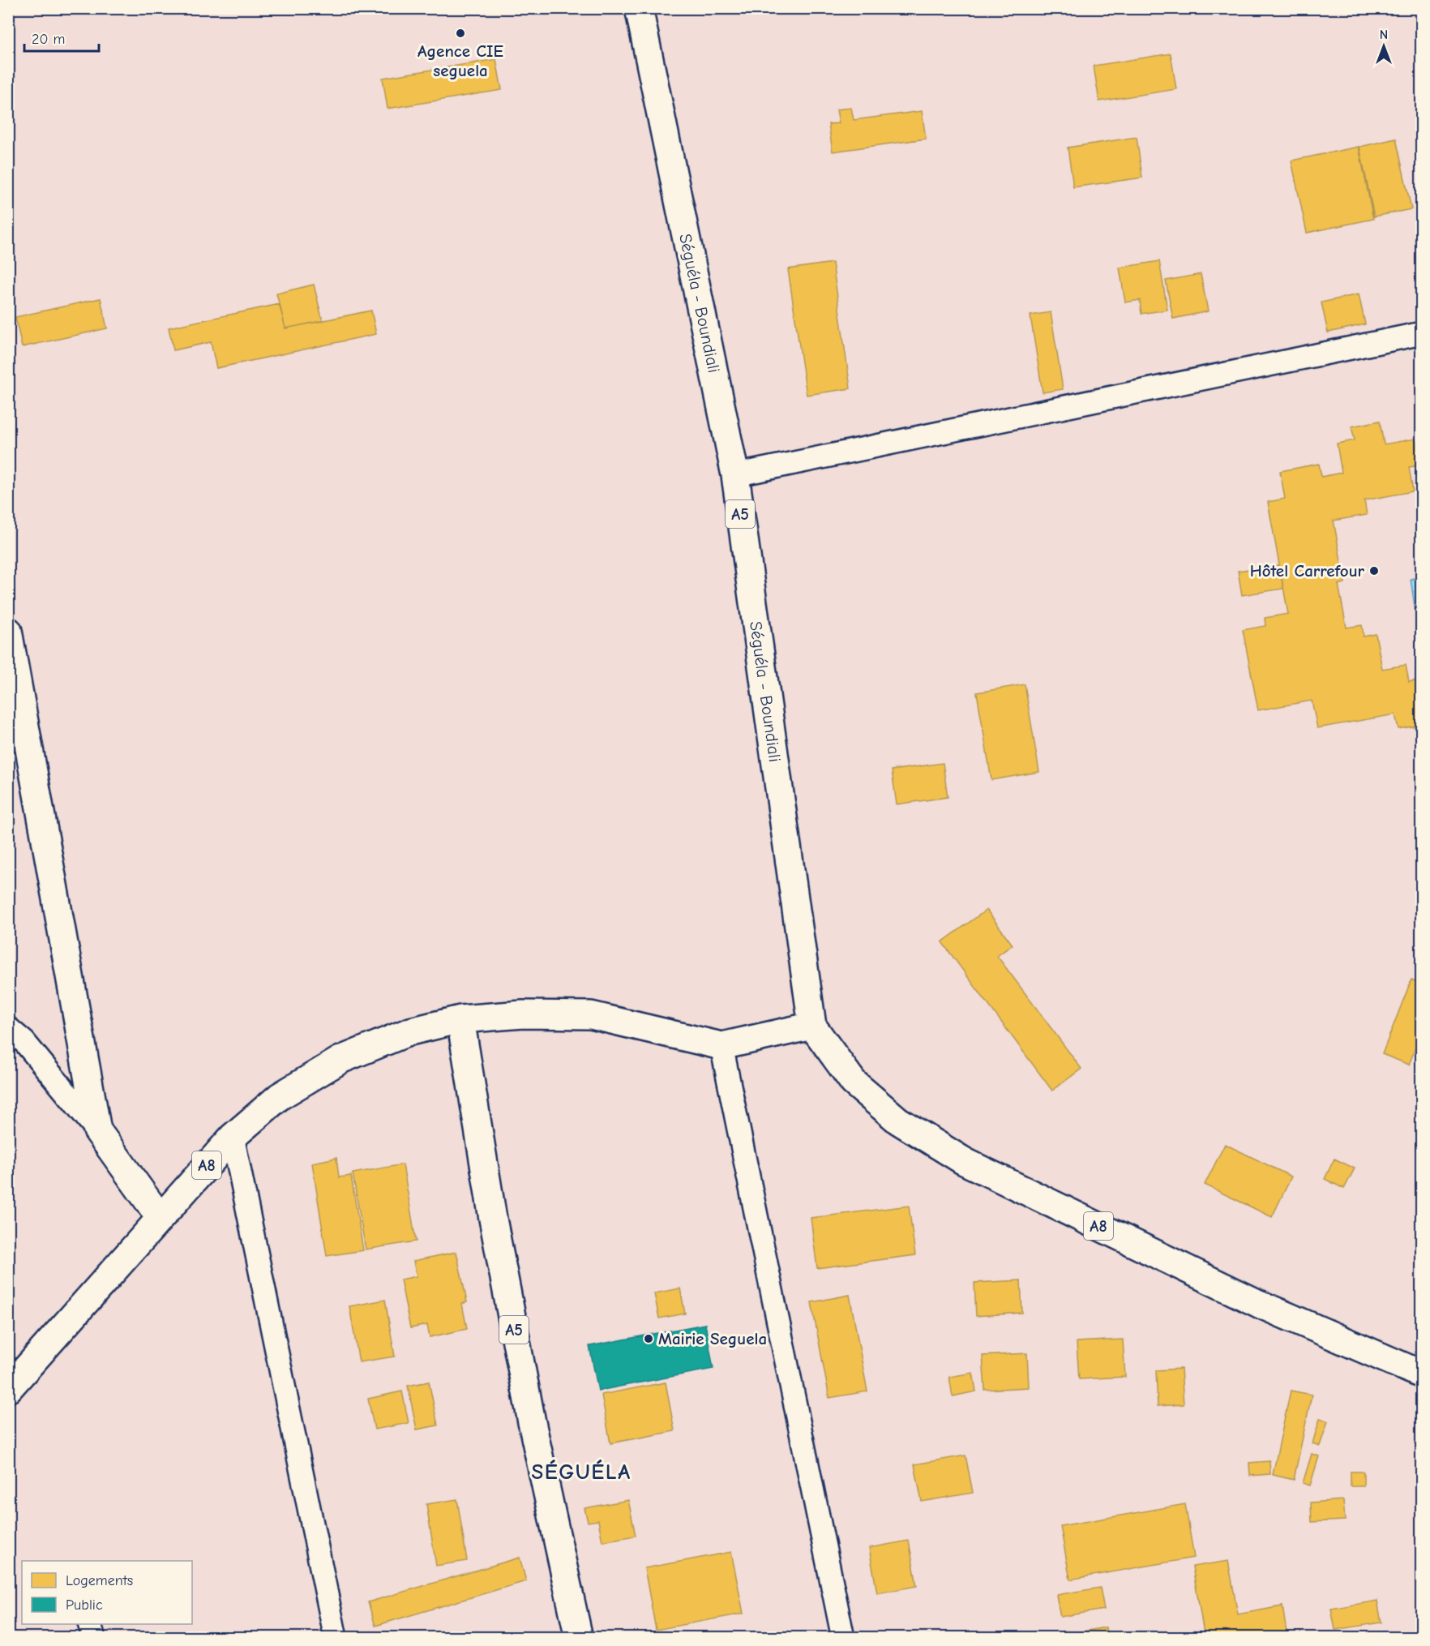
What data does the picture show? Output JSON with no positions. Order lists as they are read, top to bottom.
{
  "streets": {
    "main road": ["Séguéla - Boundiali", "A5", "A8"]
  },
  "crossings": [
    ["Séguéla - Boundiali", "A8"],
    ["A5", "A8"]
  ],
  "districts": ["SÉGUÉLA"],
  "places": ["Agence CIE seguela", "Hôtel Carrefour", "Mairie Seguela"],
  "legend": ["Logements", "Public"],
  "scale_bar": "20 m",
  "north": "top"
}
